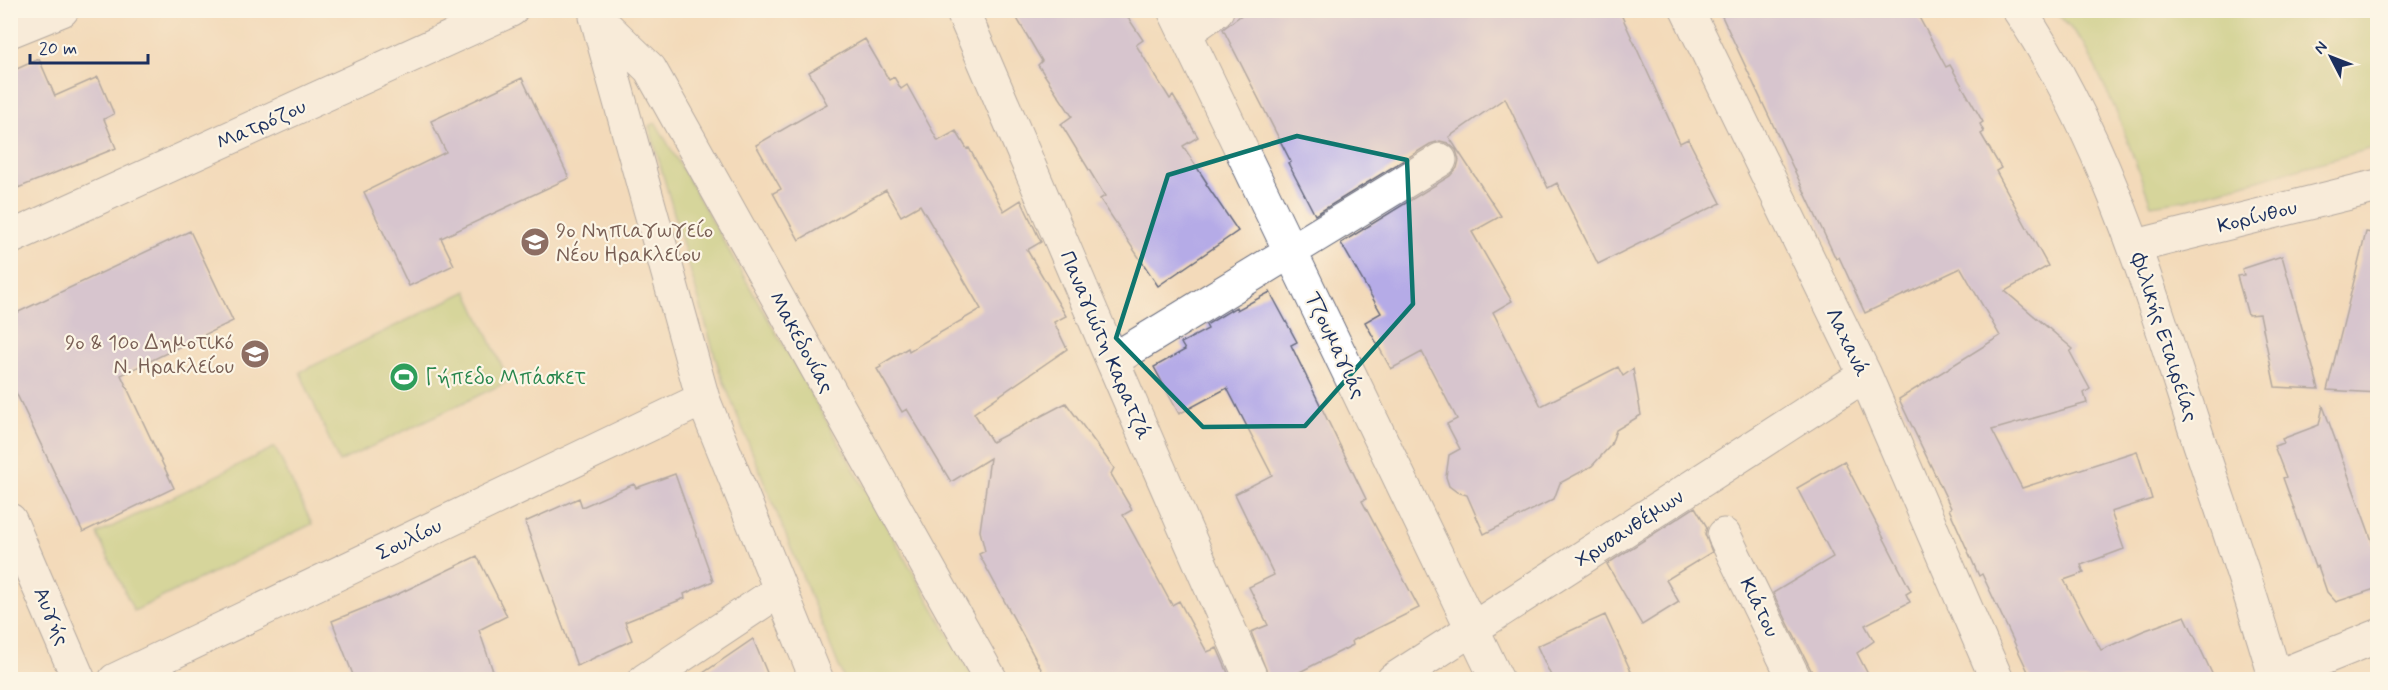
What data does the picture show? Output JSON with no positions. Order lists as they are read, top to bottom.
{
  "streets": {
    "street": [
      "Ματρόζου",
      "Κορίνθου",
      "Φιλικής Εταιρείας",
      "Μακεδονίας",
      "Λαχανά",
      "Παναγιώτη Καρατζά",
      "Τζουμαγιάς",
      "Χρυσανθέμων",
      "Σουλίου",
      "Κιάτου",
      "Αυγής"
    ]
  },
  "crossings": [
    ["Κορίνθου", "Φιλικής Εταιρείας"],
    ["Μακεδονίας", "Σουλίου"],
    ["Λαχανά", "Χρυσανθέμων"],
    ["Τζουμαγιάς", "Χρυσανθέμων"]
  ],
  "places": {
    "school or university": ["9ο Νηπιαγωγείο Νέου Ηρακλείου", "9ο & 10ο Δημοτικό Ν. Ηρακλείου"],
    "sports": ["Γήπεδο Μπάσκετ"]
  },
  "scale_bar": "20 m",
  "north": "top left"
}
